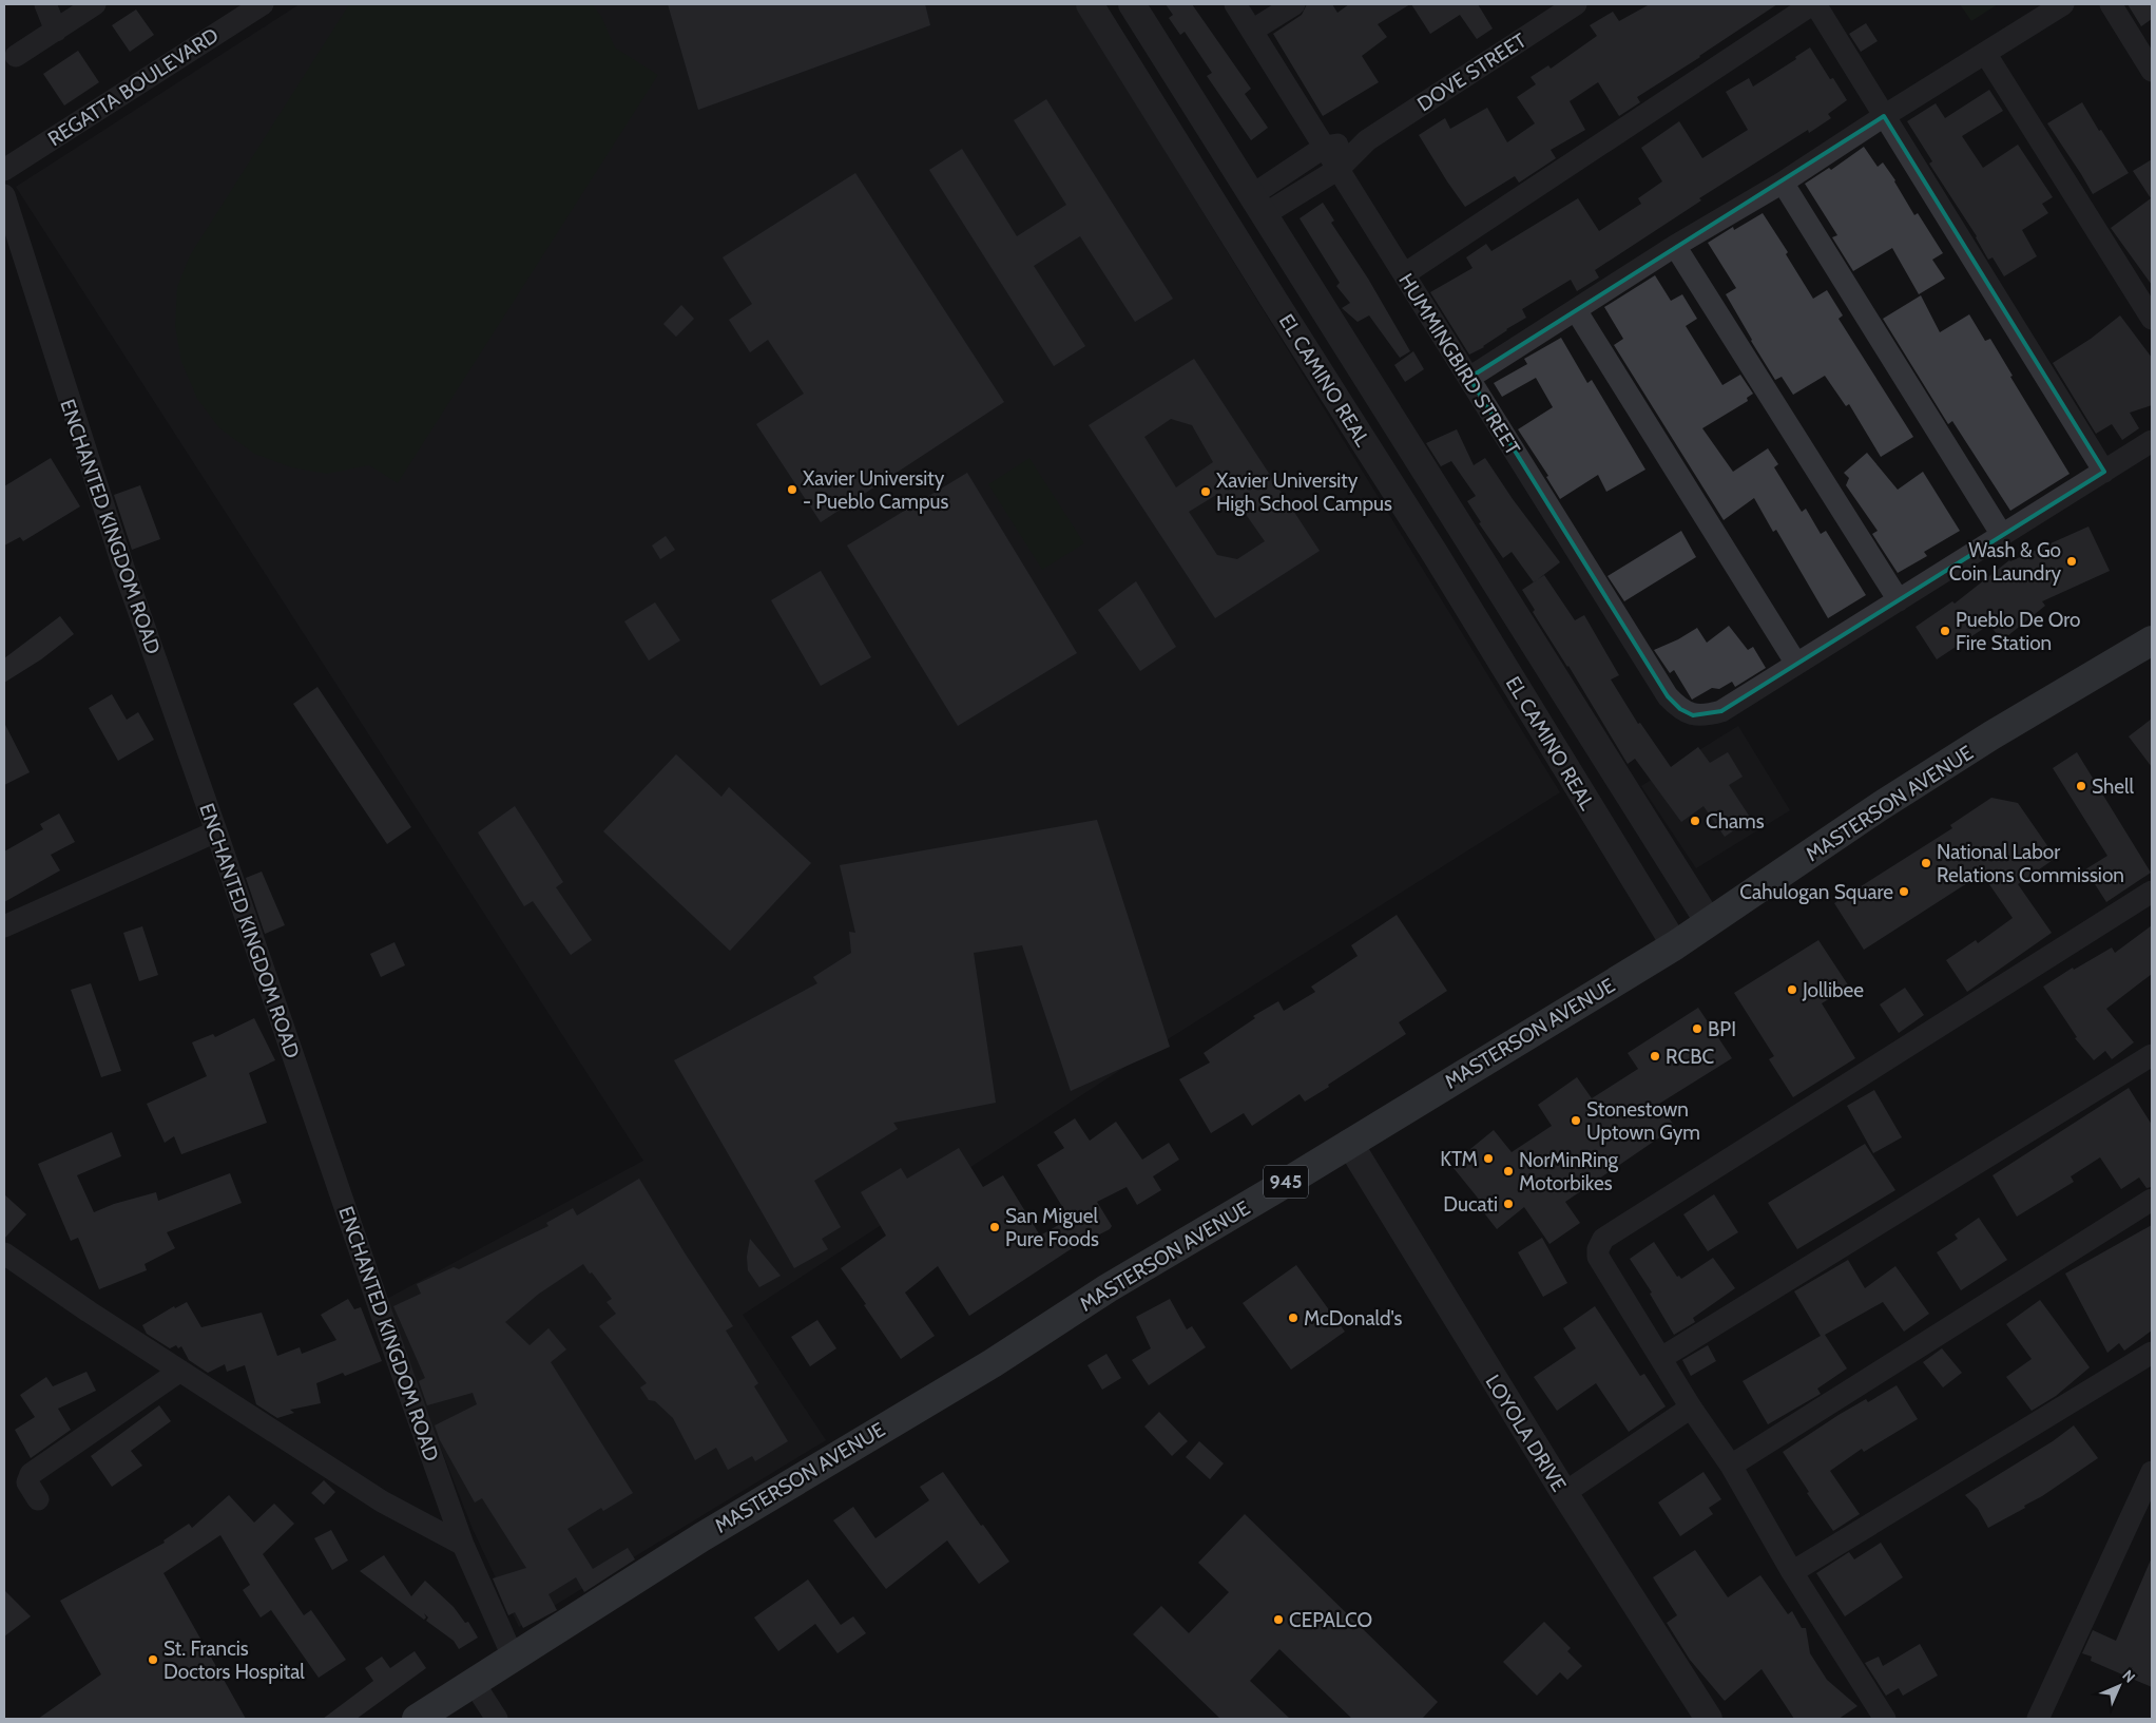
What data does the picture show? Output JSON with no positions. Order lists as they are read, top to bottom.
{
  "streets": {
    "main road": ["MASTERSON AVENUE", "945"],
    "street": [
      "DOVE STREET",
      "REGATTA BOULEVARD",
      "HUMMINGBIRD STREET",
      "EL CAMINO REAL",
      "ENCHANTED KINGDOM ROAD",
      "LOYOLA DRIVE"
    ]
  },
  "crossings": [
    ["DOVE STREET", "HUMMINGBIRD STREET"],
    ["DOVE STREET", "EL CAMINO REAL"],
    ["EL CAMINO REAL", "MASTERSON AVENUE"],
    ["ENCHANTED KINGDOM ROAD", "MASTERSON AVENUE"],
    ["MASTERSON AVENUE", "LOYOLA DRIVE"]
  ],
  "places": [
    "Xavier University - Pueblo Campus",
    "Xavier University High School Campus",
    "Wash & Go Coin Laundry",
    "Pueblo De Oro Fire Station",
    "Shell",
    "Chams",
    "National Labor Relations Commission",
    "Cahulogan Square",
    "Jollibee",
    "BPI",
    "RCBC",
    "Stonestown Uptown Gym",
    "KTM",
    "NorMinRing Motorbikes",
    "Ducati",
    "San Miguel Pure Foods",
    "McDonald's",
    "CEPALCO",
    "St. Francis Doctors Hospital"
  ],
  "north": "top right"
}
